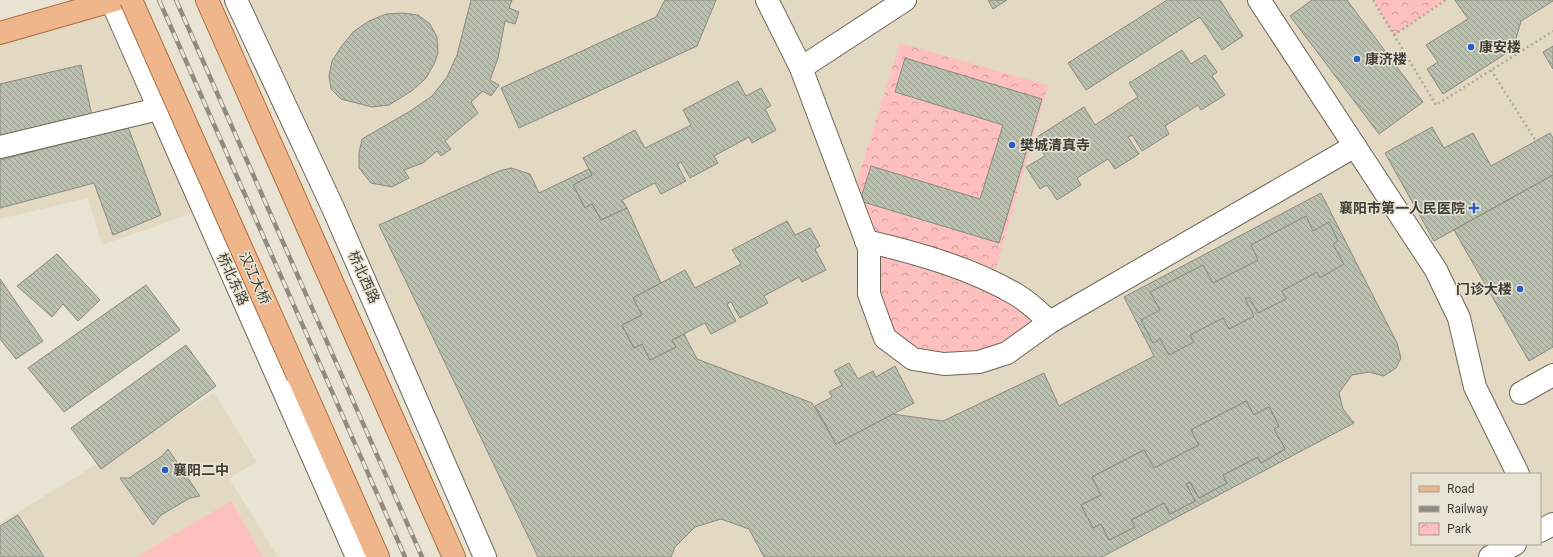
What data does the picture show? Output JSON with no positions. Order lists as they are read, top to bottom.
{
  "streets": {
    "main road": ["汉江大桥"],
    "street": ["桥北西路", "桥北东路"]
  },
  "crossings": [
    ["汉江大桥", "桥北东路"]
  ],
  "places": {
    "other": [
      "康安楼",
      "康济楼",
      "樊城清真寺",
      "门诊大楼",
      "襄阳二中"
    ],
    "health": ["襄阳市第一人民医院"]
  },
  "legend": ["Road", "Railway", "Park"]
}
